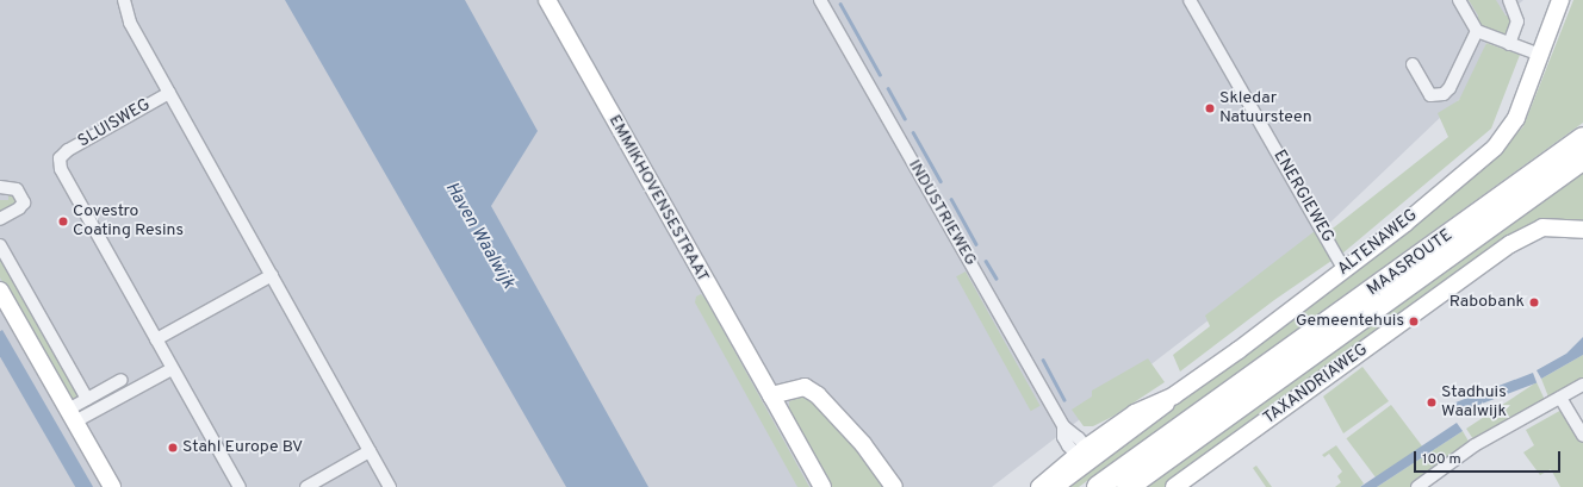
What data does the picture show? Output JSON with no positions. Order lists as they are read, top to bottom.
{
  "streets": {
    "highway": ["MAASROUTE"],
    "main road": ["EMMIKHOVENSESTRAAT", "ALTENAWEG", "TAXANDRIAWEG"],
    "street": ["SLUISWEG", "ENERGIEWEG", "INDUSTRIEWEG"]
  },
  "crossings": [
    ["ENERGIEWEG", "ALTENAWEG"],
    ["INDUSTRIEWEG", "ALTENAWEG"]
  ],
  "water": ["Haven Waalwijk"],
  "places": [
    "Skledar Natuursteen",
    "Covestro Coating Resins",
    "Rabobank",
    "Gemeentehuis",
    "Stadhuis Waalwijk",
    "Stahl Europe BV"
  ],
  "scale_bar": "100 m"
}
